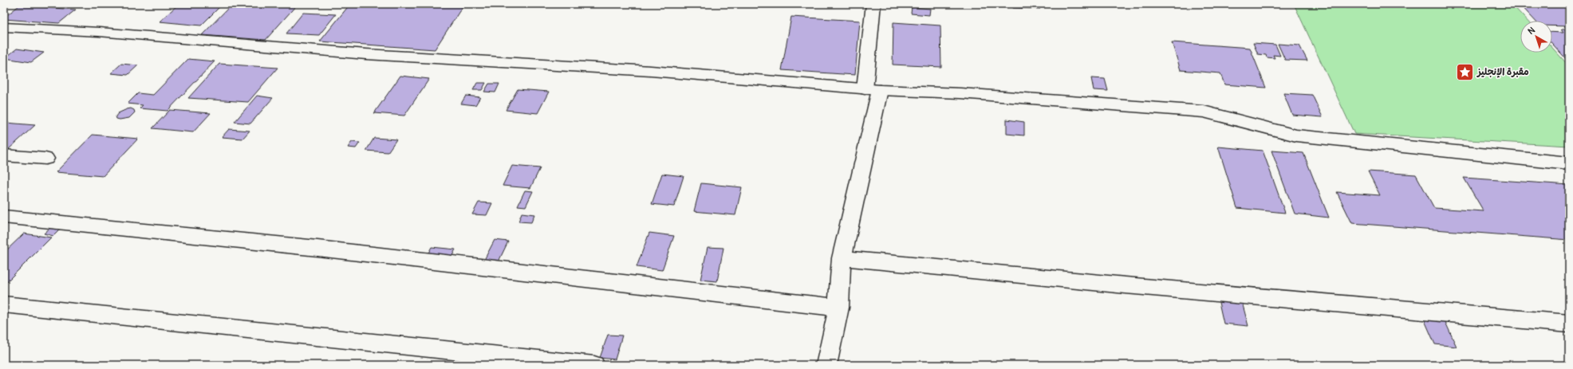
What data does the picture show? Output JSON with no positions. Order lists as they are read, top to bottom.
{
  "places": {
    "place": ["مقبرة الإنجليز"]
  },
  "north": "top left"
}
